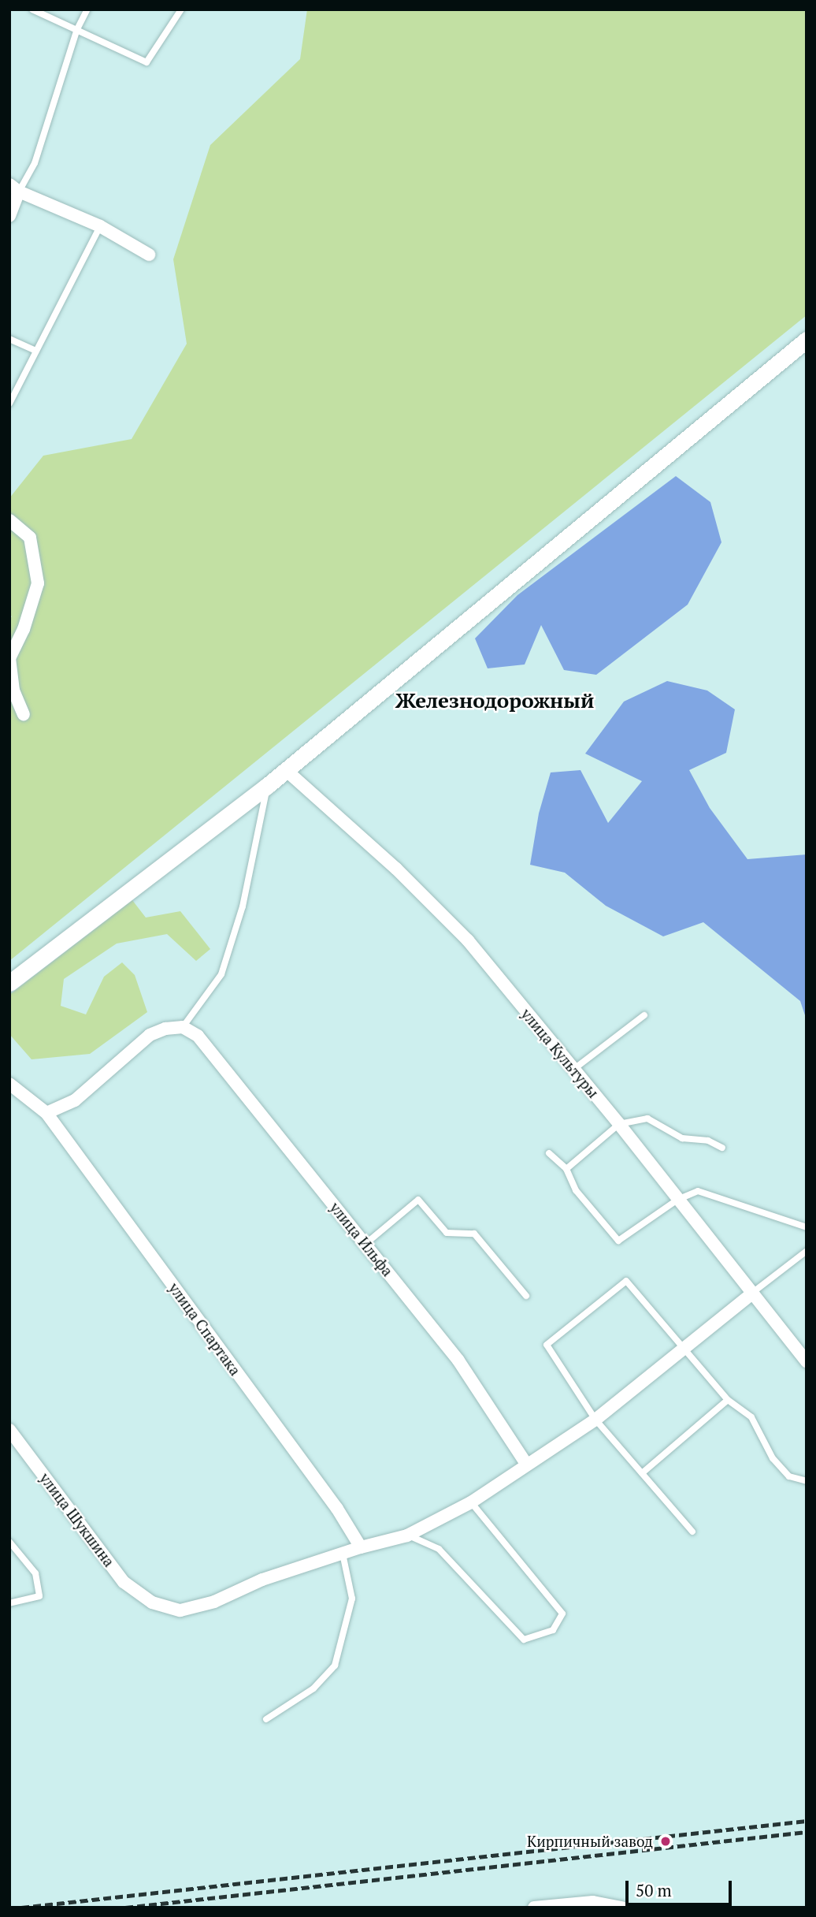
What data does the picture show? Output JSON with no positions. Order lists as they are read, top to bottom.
{
  "streets": {
    "street": [
      "улица Культуры",
      "улица Ильфа",
      "улица Спартака",
      "улица Шукшина"
    ]
  },
  "districts": ["Железнодорожный"],
  "places": ["Кирпичный завод"],
  "scale_bar": "50 m"
}
